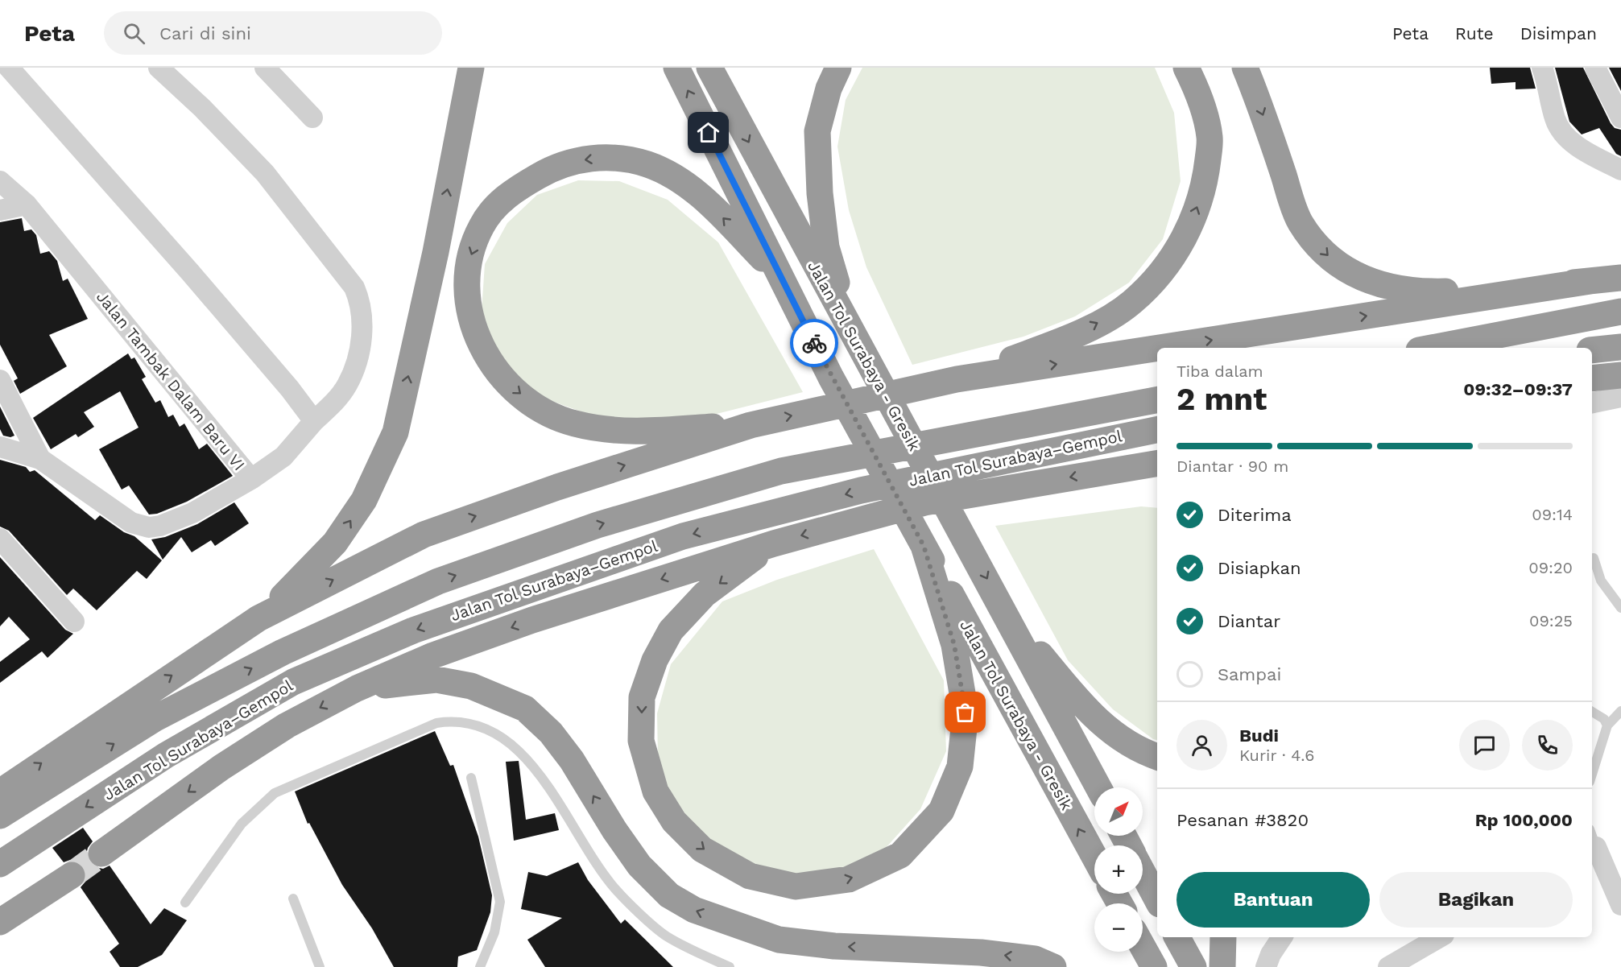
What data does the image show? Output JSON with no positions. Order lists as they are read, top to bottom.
{
  "streets": {
    "highway": ["Jalan Tol Surabaya - Gresik", "Jalan Tol Surabaya–Gempol"],
    "street": ["Jalan Tambak Dalam Baru VI"]
  },
  "north": "top right",
  "page": {
    "header": "Peta",
    "search": "Cari di sini",
    "nav": ["Peta", "Rute", "Disimpan"],
    "heading": ["2 mnt", "Tiba dalam", "09:32–09:37"],
    "panel": [
      "Budi",
      "Kurir · 4.6",
      "Pesanan #3820",
      "Rp 100,000"
    ],
    "bar": "Diantar · 90 m",
    "list": [
      ["Diterima", "09:14"],
      ["Disiapkan", "09:20"],
      ["Diantar", "09:25"],
      "Sampai"
    ],
    "map_buttons": ["+", "−"],
    "buttons": ["Bantuan", "Bagikan"]
  }
}
